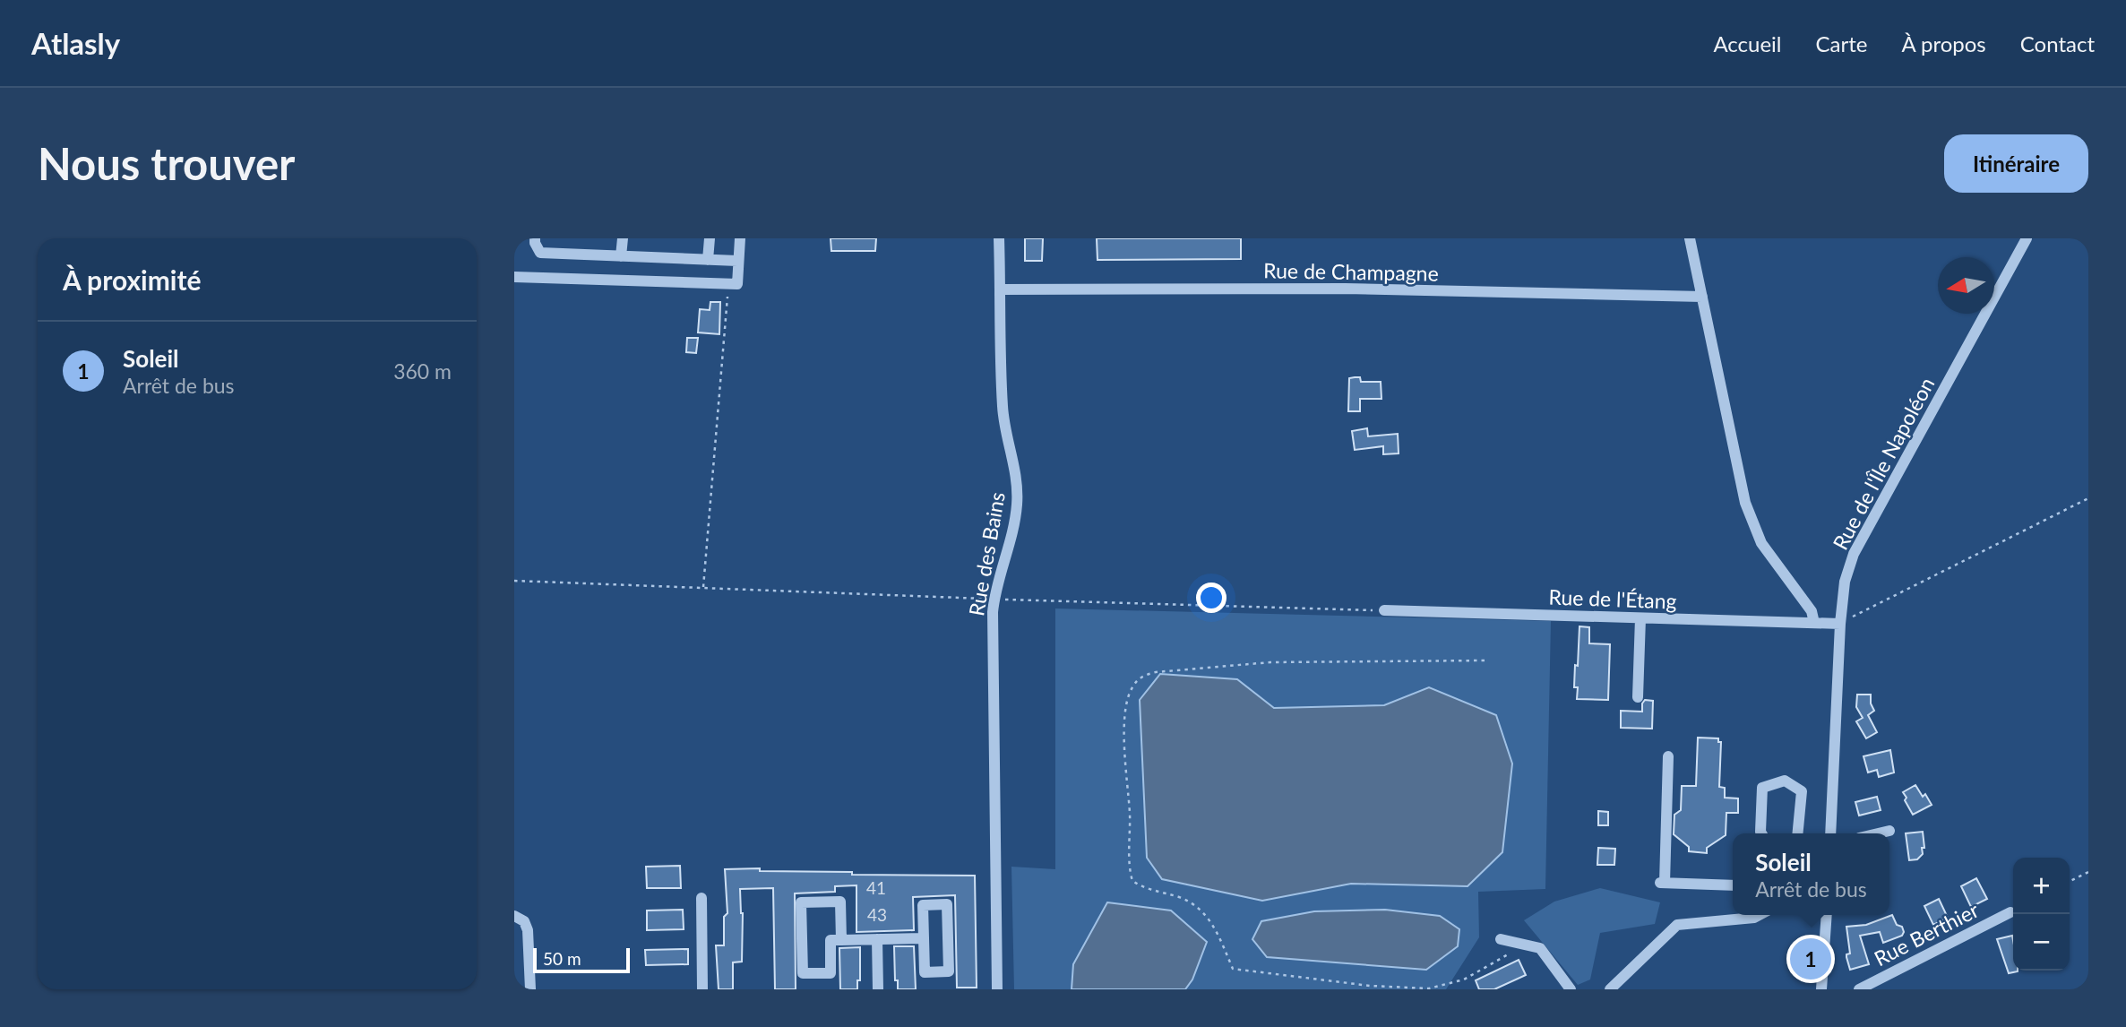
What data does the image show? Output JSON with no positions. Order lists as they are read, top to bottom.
{
  "streets": {
    "street": [
      "Rue de Champagne",
      "Rue de l'Île Napoléon",
      "Rue des Bains",
      "Rue de l'Étang",
      "Rue Berthier"
    ]
  },
  "crossings": [
    ["Rue de Champagne", "Rue des Bains"],
    ["Rue de l'Île Napoléon", "Rue de l'Étang"]
  ],
  "house_numbers": ["41", "43"],
  "scale_bar": "50 m",
  "north": "left",
  "page": {
    "header": "Atlasly",
    "nav": [
      "Accueil",
      "Carte",
      "À propos",
      "Contact"
    ],
    "buttons": "Itinéraire",
    "title": "Nous trouver",
    "heading": "À proximité",
    "list": [
      {
        "mark": "1",
        "name": "Soleil",
        "note": "Arrêt de bus",
        "value": "360 m"
      }
    ],
    "popup": ["Soleil", "Arrêt de bus"],
    "map_buttons": ["+", "−"],
    "pins": "1",
    "scale": "50 m"
  }
}
